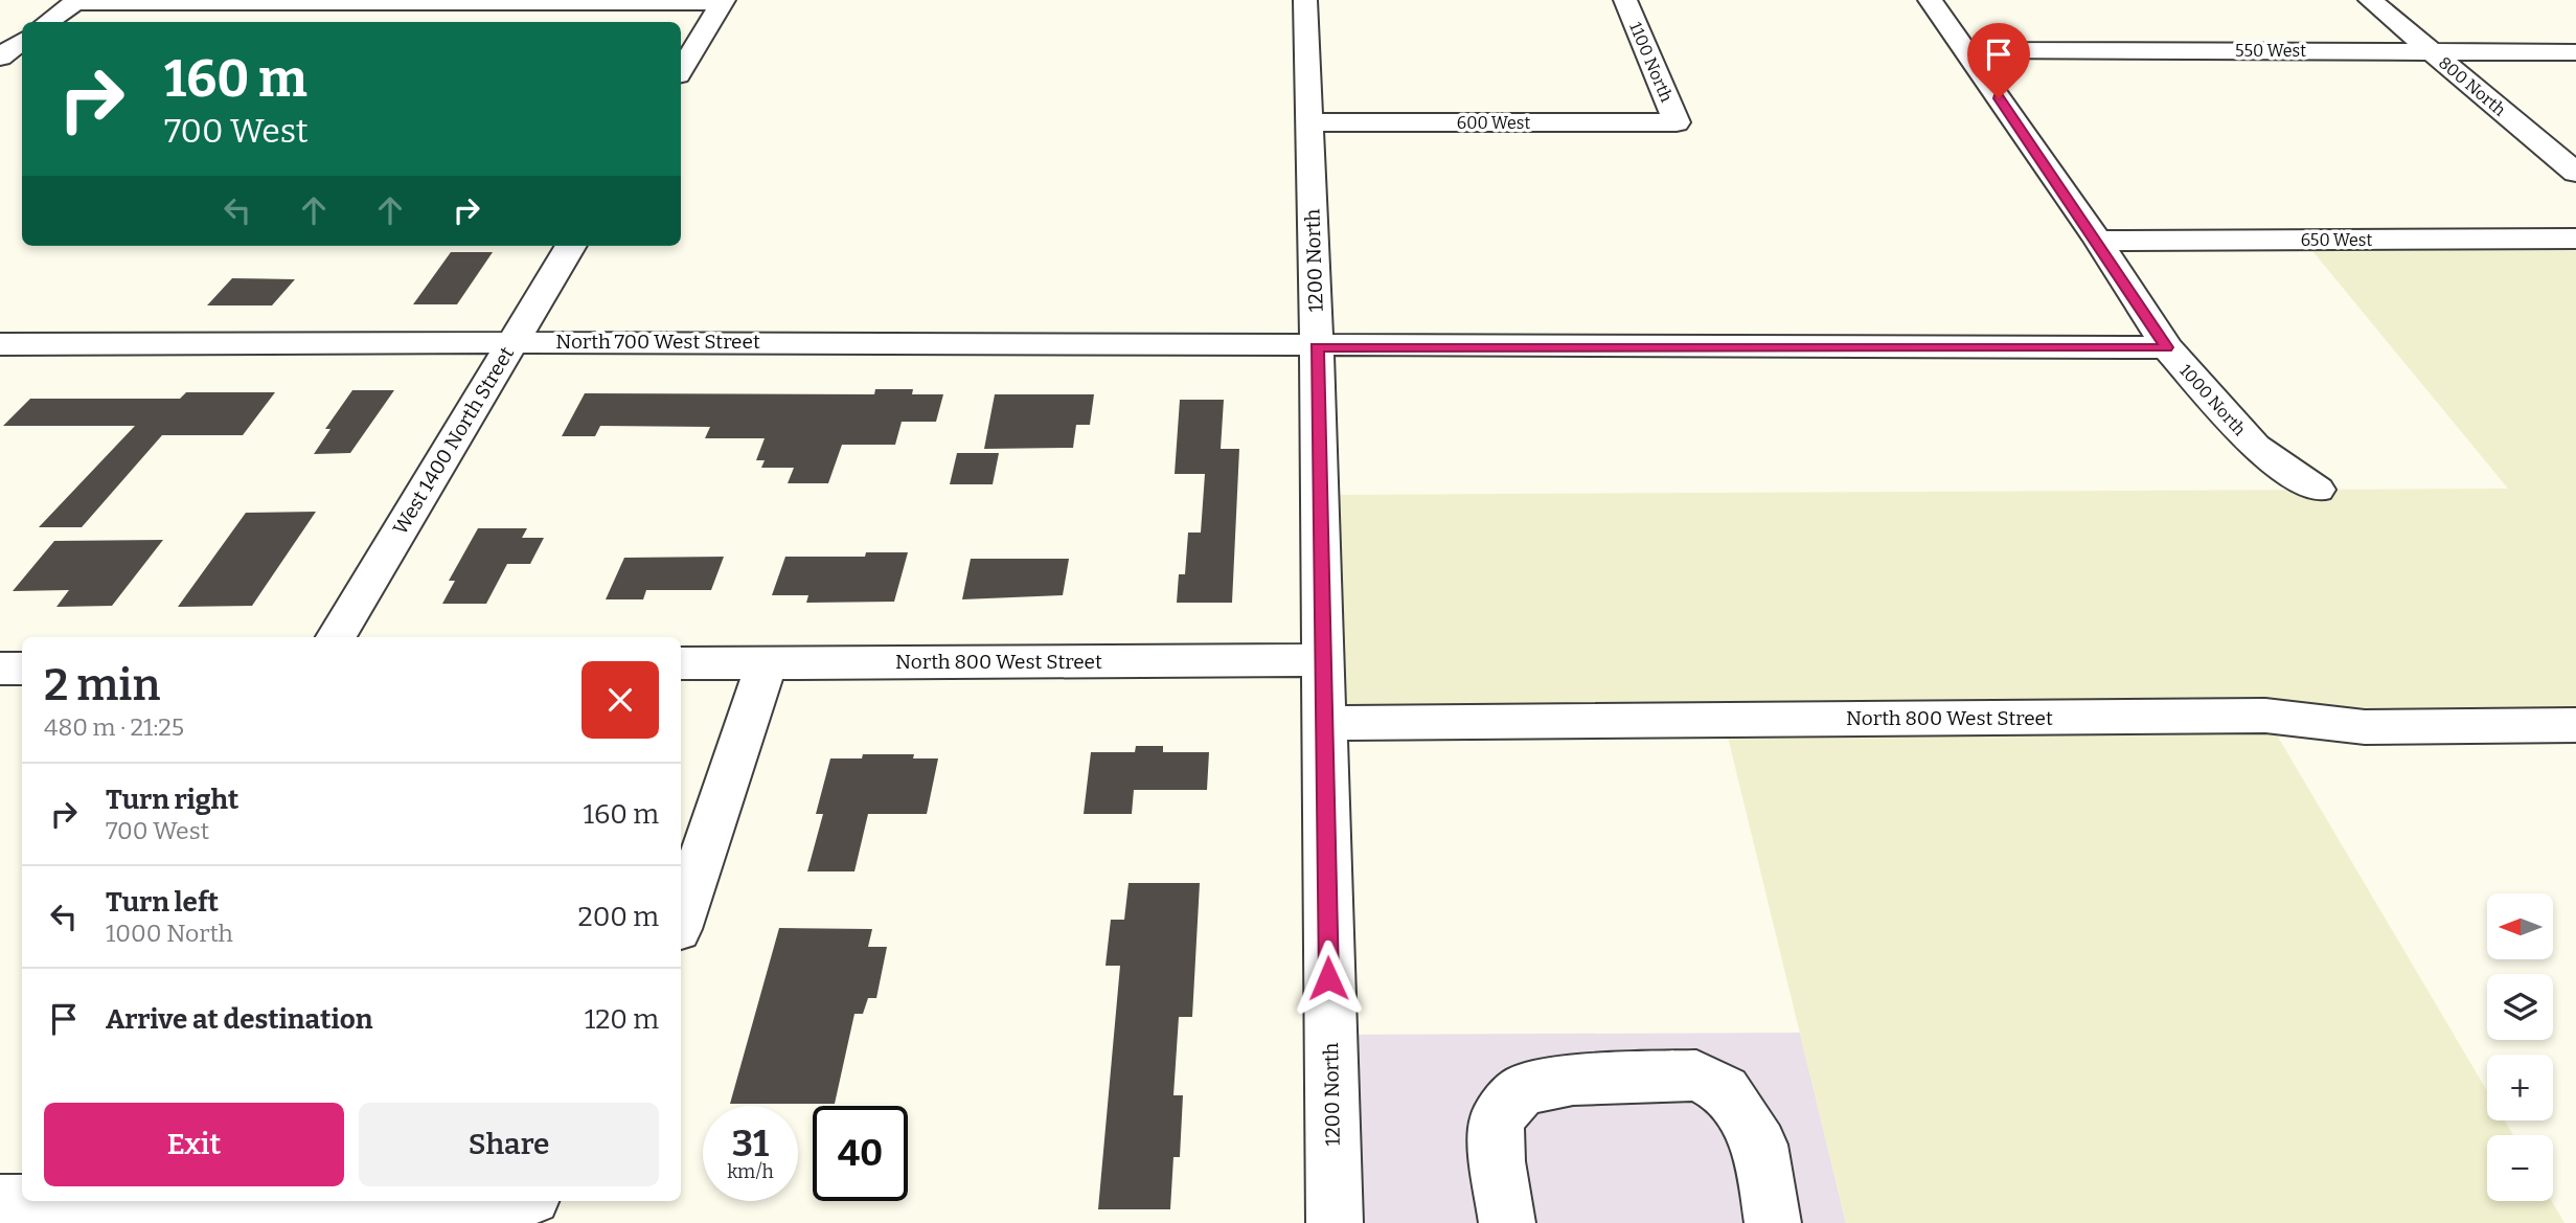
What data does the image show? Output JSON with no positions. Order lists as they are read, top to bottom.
{
  "streets": {
    "street": [
      "550 West",
      "1100 North",
      "800 North",
      "600 West",
      "650 West",
      "1200 North",
      "North 700 West Street",
      "1000 North",
      "West 1400 North Street",
      "North 800 West Street"
    ]
  },
  "crossings": [
    ["550 West", "800 North"],
    ["550 West", "1000 North"],
    ["1100 North", "600 West"],
    ["600 West", "1200 North"],
    ["650 West", "1000 North"],
    ["1200 North", "North 700 West Street"],
    ["1200 North", "North 800 West Street"],
    ["North 700 West Street", "1000 North"],
    ["North 700 West Street", "West 1400 North Street"]
  ],
  "north": "left",
  "page": {
    "turn": ["160 m", "700 West"],
    "heading": ["2 min", "480 m · 21:25"],
    "list": [
      {
        "name": "Turn right",
        "note": "700 West",
        "value": "160 m"
      },
      {
        "name": "Turn left",
        "note": "1000 North",
        "value": "200 m"
      },
      {
        "name": "Arrive at destination",
        "value": "120 m"
      }
    ],
    "map_buttons": ["+", "−"],
    "buttons": ["Exit", "Share"],
    "speed": "31 km/h",
    "limit": "40"
  }
}
